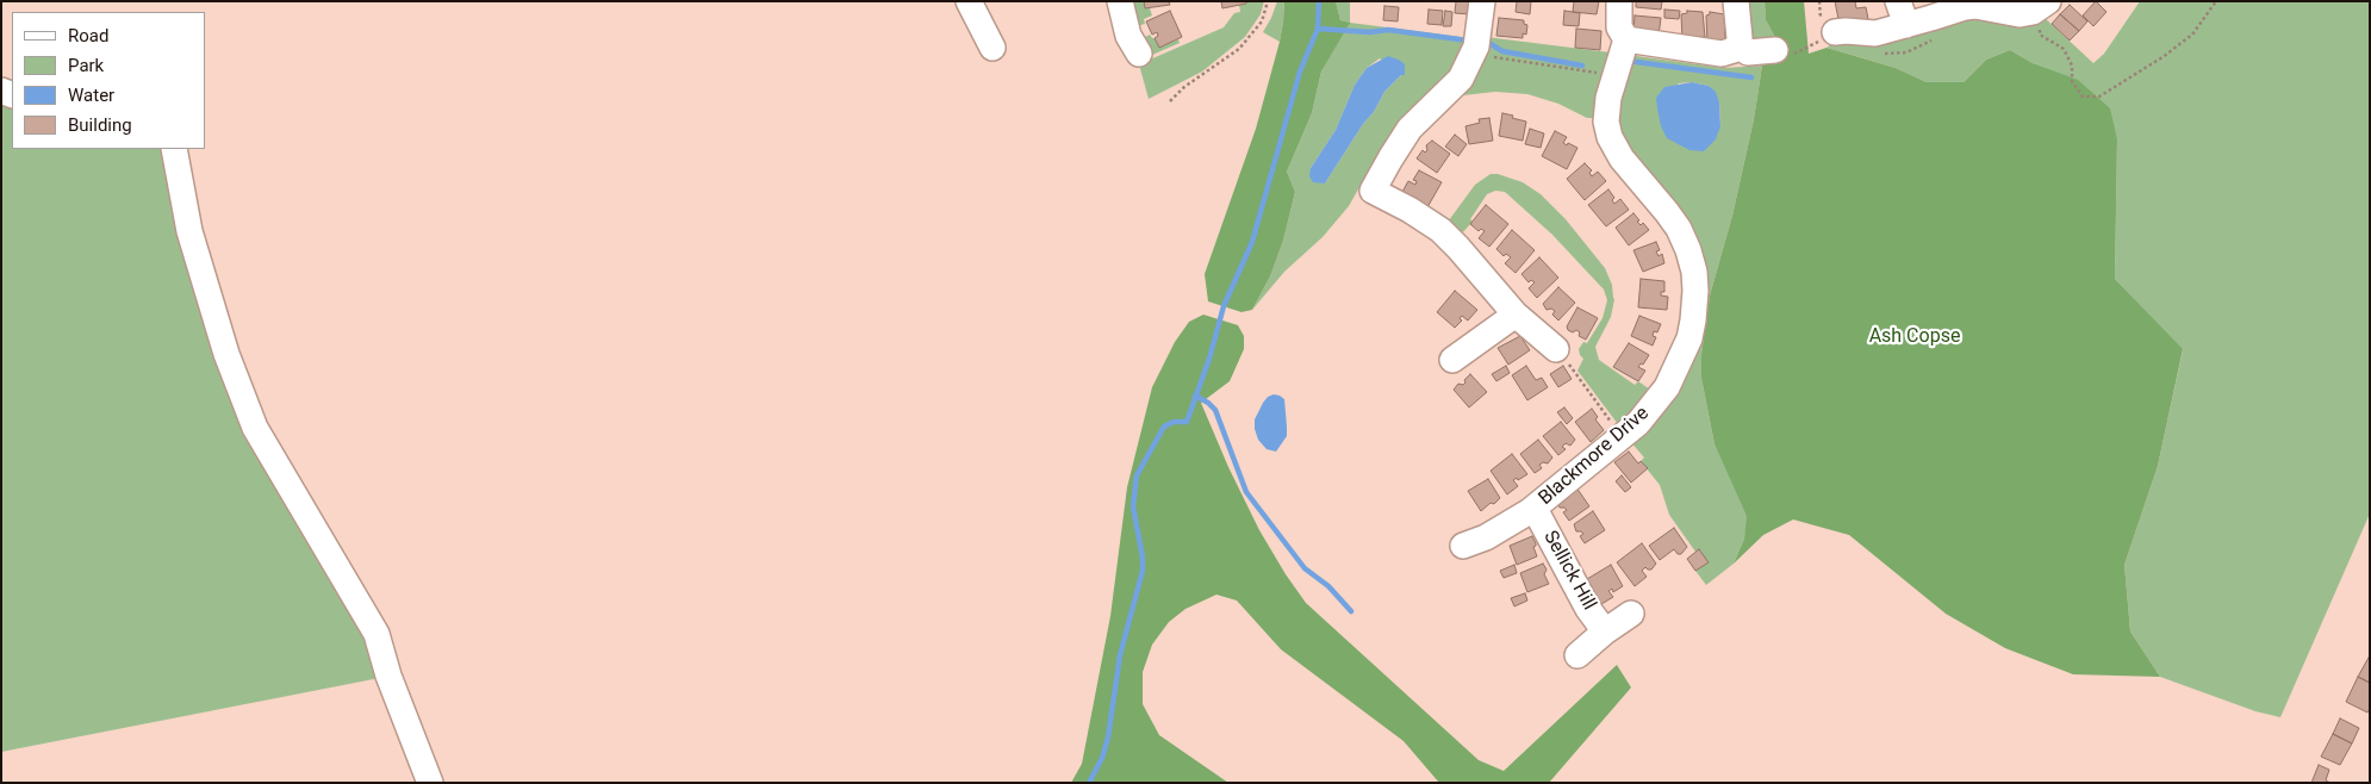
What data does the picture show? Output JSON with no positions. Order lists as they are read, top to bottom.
{
  "streets": {
    "street": ["Blackmore Drive", "Sellick Hill"]
  },
  "crossings": [
    ["Blackmore Drive", "Sellick Hill"]
  ],
  "parks": ["Ash Copse"],
  "legend": [
    "Road",
    "Park",
    "Water",
    "Building"
  ]
}
